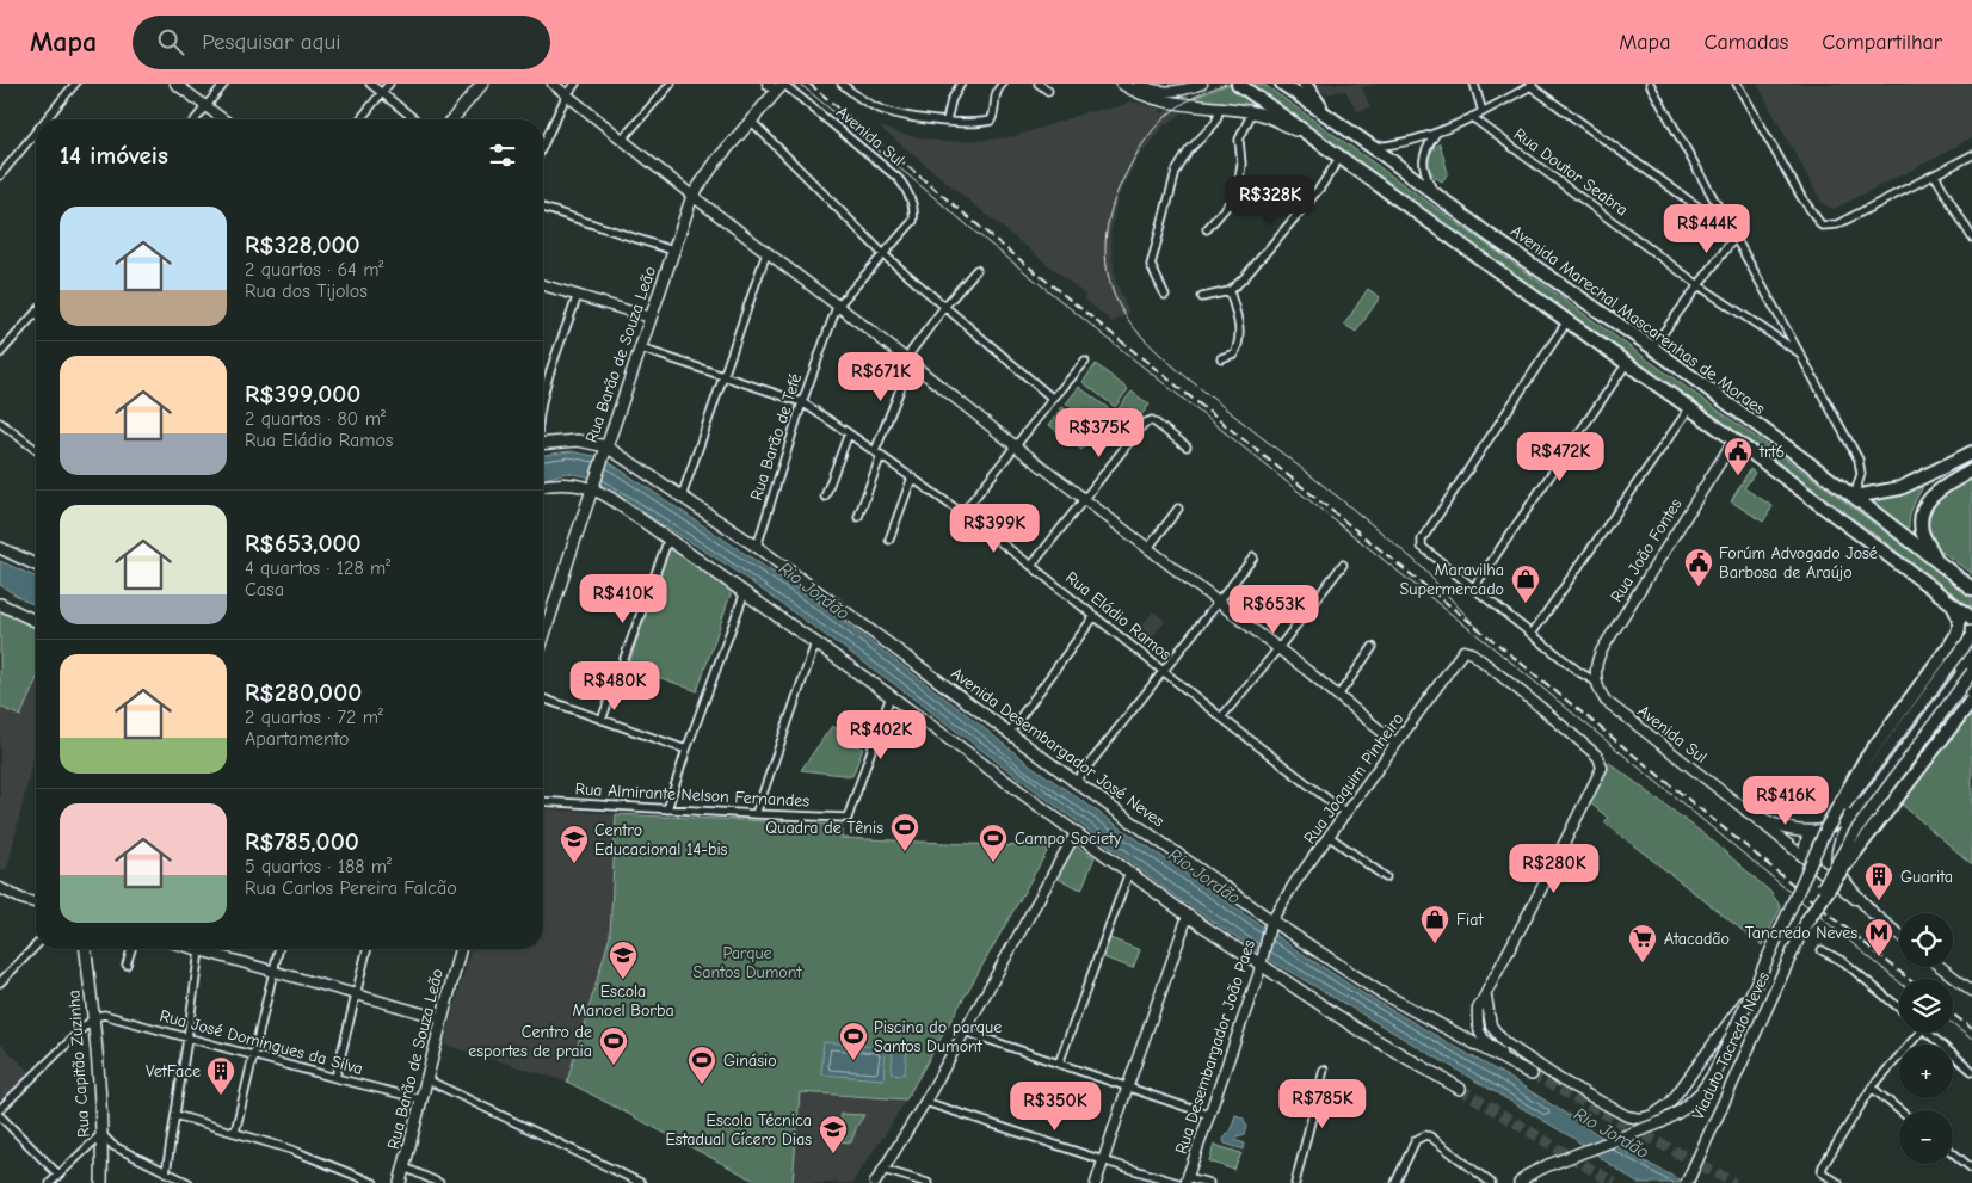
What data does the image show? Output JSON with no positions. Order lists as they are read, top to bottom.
{
  "streets": {
    "highway": ["Avenida Marechal Mascarenhas de Moraes"],
    "main road": [
      "Rua Barão de Souza Leão",
      "Avenida Desembargador José Neves",
      "Viaduto Tacredo Neves",
      "Rua Capitão Zuzinha"
    ],
    "street": [
      "Avenida Sul",
      "Rua Doutor Seabra",
      "Rua Barão de Tefé",
      "Rua João Fontes",
      "Rua Eládio Ramos",
      "Rua Joaquim Pinheiro",
      "Rua Almirante Nelson Fernandes",
      "Rua José Domingues da Silva",
      "Rua Desembargador João Paes"
    ]
  },
  "crossings": [
    ["Avenida Sul", "Rua Barão de Souza Leão"],
    ["Avenida Sul", "Rua Barão de Tefé"],
    ["Avenida Sul", "Rua João Fontes"],
    ["Rua Barão de Souza Leão", "Rua Eládio Ramos"],
    ["Rua Barão de Souza Leão", "Avenida Desembargador José Neves"],
    ["Rua Barão de Souza Leão", "Rua José Domingues da Silva"],
    ["Rua Barão de Tefé", "Rua Eládio Ramos"],
    ["Rua Barão de Tefé", "Avenida Desembargador José Neves"],
    ["Rua Eládio Ramos", "Rua Joaquim Pinheiro"],
    ["Avenida Desembargador José Neves", "Rua Joaquim Pinheiro"],
    ["Avenida Desembargador José Neves", "Rua Desembargador João Paes"],
    ["Rua Joaquim Pinheiro", "Rua Desembargador João Paes"],
    ["Rua José Domingues da Silva", "Rua Capitão Zuzinha"]
  ],
  "water": ["Rio Jordão"],
  "parks": ["Parque Santos Dumont"],
  "places": {
    "public building": ["trt6", "Forúm Advogado José Barbosa de Araújo"],
    "shop": ["Maravilha Supermercado", "Fiat"],
    "sports": [
      "Quadra de Tênis",
      "Campo Society",
      "Piscina do parque Santos Dumont",
      "Centro de esportes de praia",
      "Ginásio"
    ],
    "school or university": ["Centro Educacional 14-bis", "Escola Manoel Borba", "Escola Técnica Estadual Cícero Dias"],
    "building": ["Guarita", "VetFace"],
    "metro station": ["Tancredo Neves"],
    "supermarket": ["Atacadão"]
  },
  "page": {
    "header": "Mapa",
    "search": "Pesquisar aqui",
    "nav": ["Mapa", "Camadas", "Compartilhar"],
    "heading": "14 imóveis",
    "price": [
      "R$328K",
      "R$444K",
      "R$671K",
      "R$375K",
      "R$472K",
      "R$399K",
      "R$410K",
      "R$653K",
      "R$480K",
      "R$402K",
      "R$416K",
      "R$280K",
      "R$785K",
      "R$350K"
    ],
    "list": [
      {
        "name": "R$328,000",
        "note": "2 quartos · 64 m² · Rua dos Tijolos"
      },
      {
        "name": "R$399,000",
        "note": "2 quartos · 80 m² · Rua Eládio Ramos"
      },
      {
        "name": "R$653,000",
        "note": "4 quartos · 128 m² · Casa"
      },
      {
        "name": "R$280,000",
        "note": "2 quartos · 72 m² · Apartamento"
      },
      {
        "name": "R$785,000",
        "note": "5 quartos · 188 m² · Rua Carlos Pereira Falcão"
      }
    ],
    "map_buttons": ["+", "−"]
  }
}
